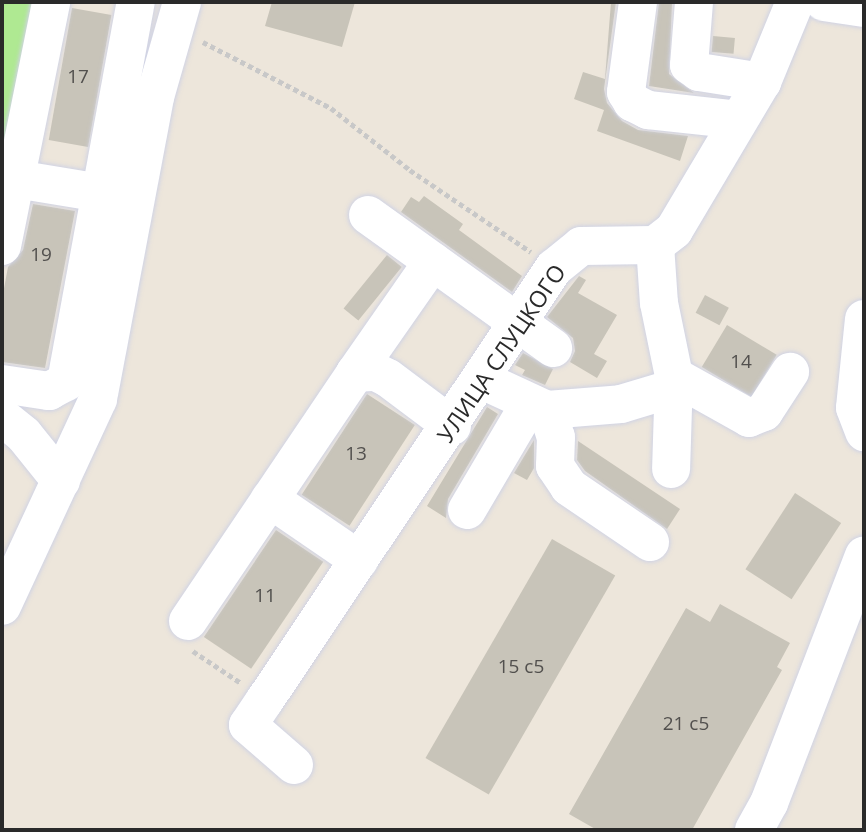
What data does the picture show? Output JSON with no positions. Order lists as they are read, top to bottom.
{
  "streets": {
    "street": ["УЛИЦА СЛУЦКОГО"]
  },
  "house_numbers": [
    "17",
    "19",
    "14",
    "13",
    "11",
    "15 с5",
    "21 с5"
  ]
}
